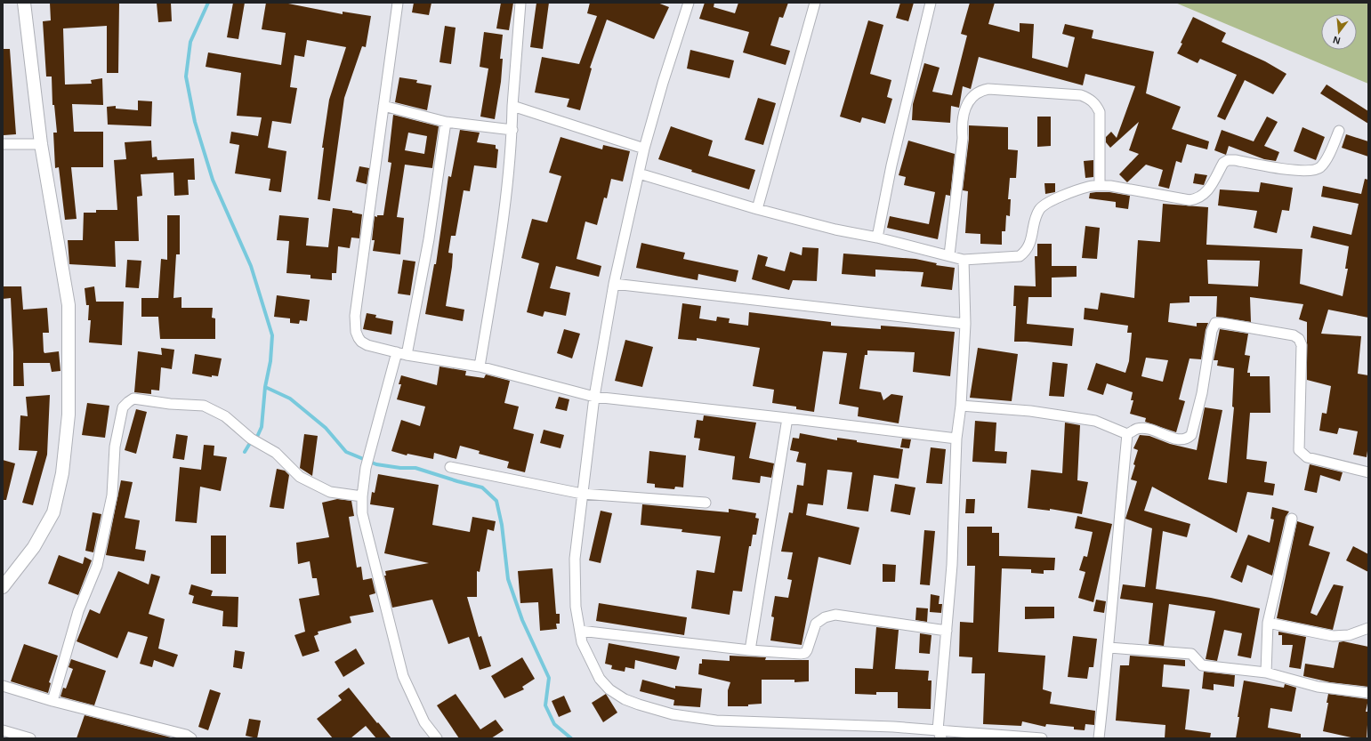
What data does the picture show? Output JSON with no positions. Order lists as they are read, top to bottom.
{
  "north": "bottom"
}
